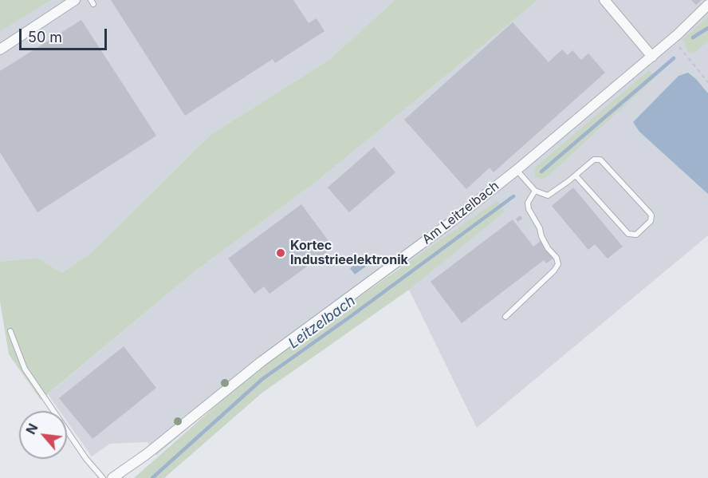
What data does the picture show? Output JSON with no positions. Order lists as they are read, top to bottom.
{
  "streets": {
    "street": ["Am Leitzelbach"]
  },
  "water": ["Leitzelbach"],
  "places": ["Kortec Industrieelektronik"],
  "scale_bar": "50 m",
  "north": "top left"
}
